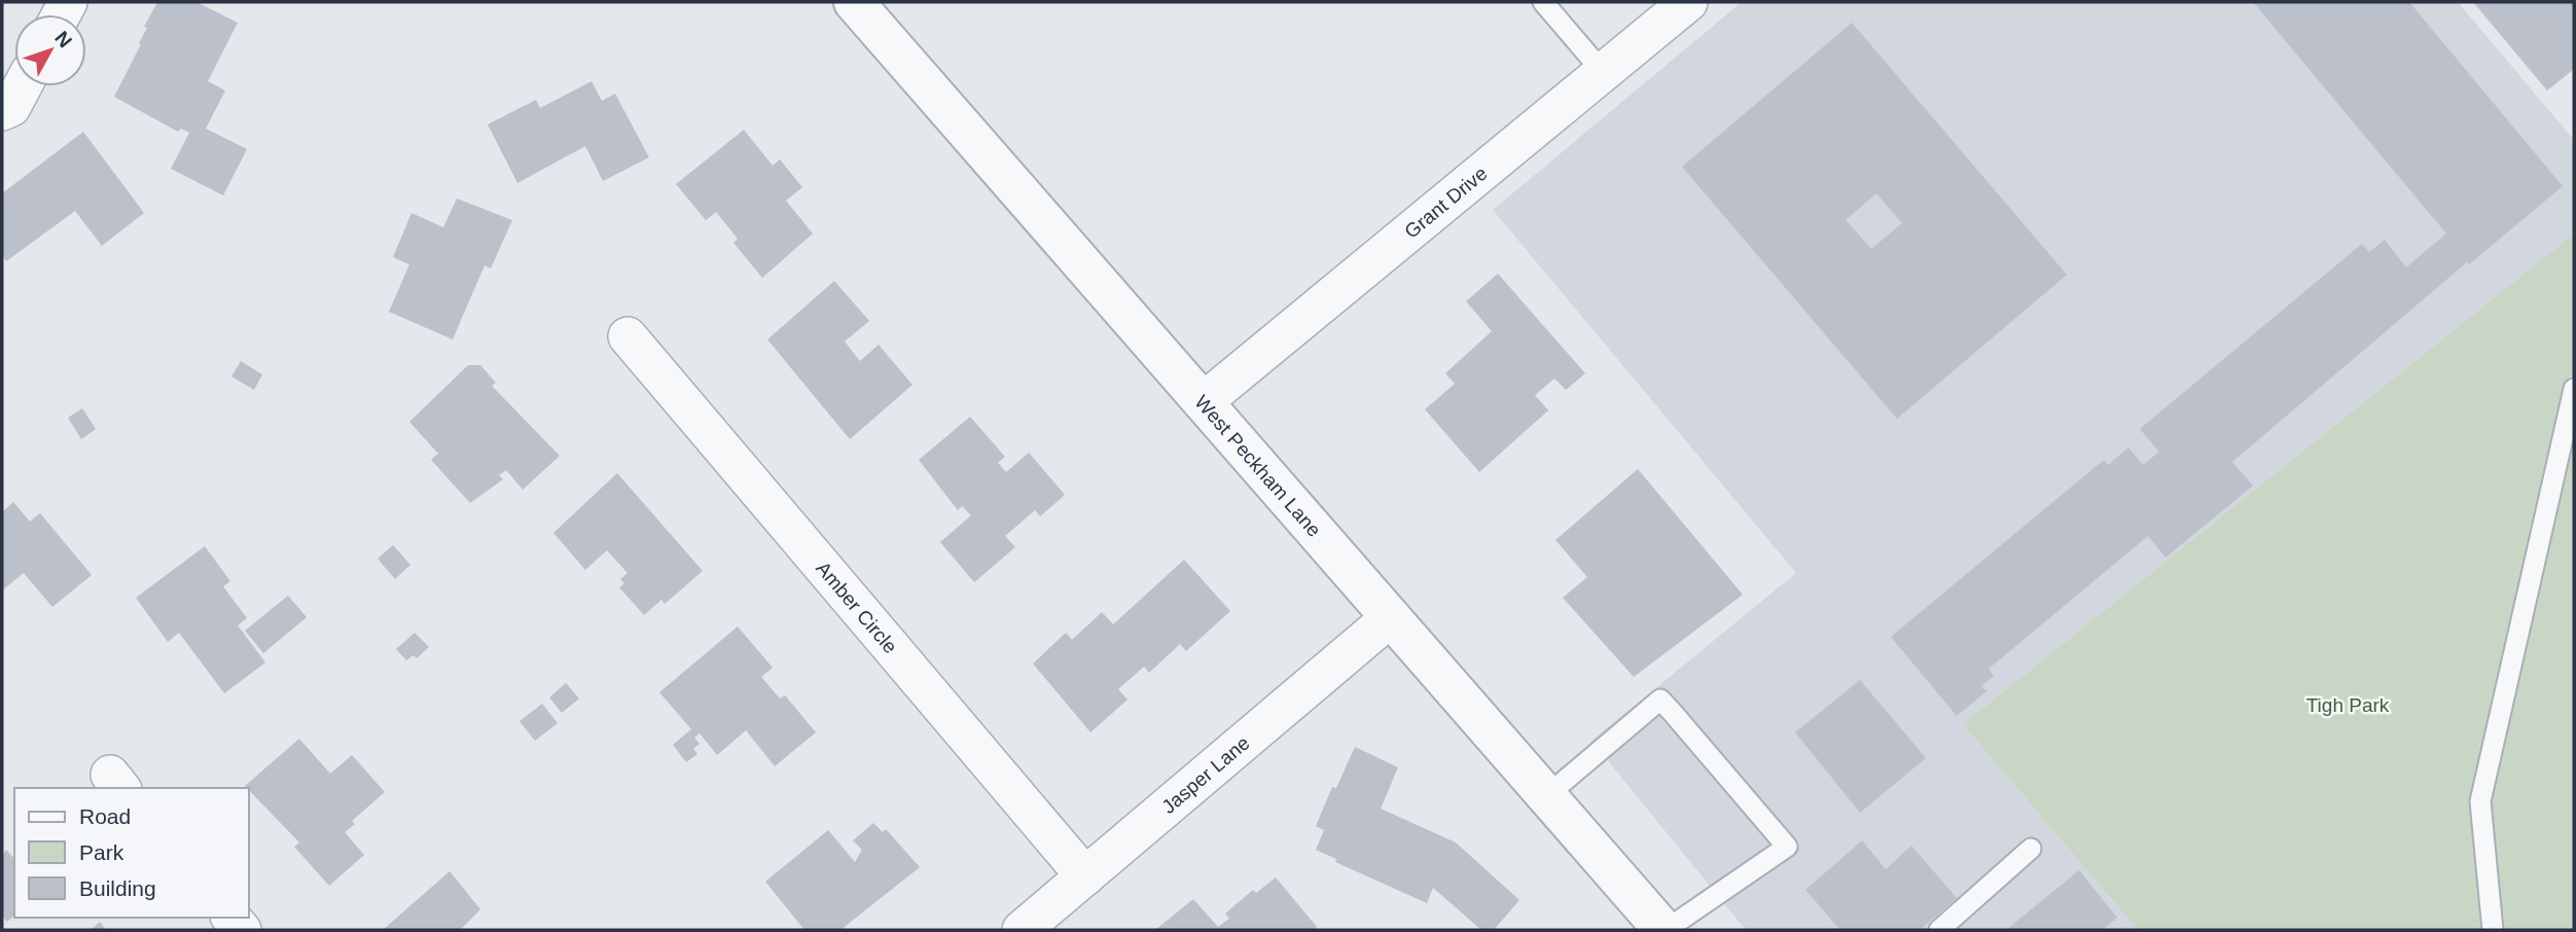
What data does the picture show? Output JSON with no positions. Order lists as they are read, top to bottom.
{
  "streets": {
    "street": [
      "Grant Drive",
      "West Peckham Lane",
      "Amber Circle",
      "Jasper Lane"
    ]
  },
  "crossings": [
    ["Grant Drive", "West Peckham Lane"],
    ["West Peckham Lane", "Jasper Lane"],
    ["Amber Circle", "Jasper Lane"]
  ],
  "parks": ["Tigh Park"],
  "legend": ["Road", "Park", "Building"],
  "north": "top right"
}
